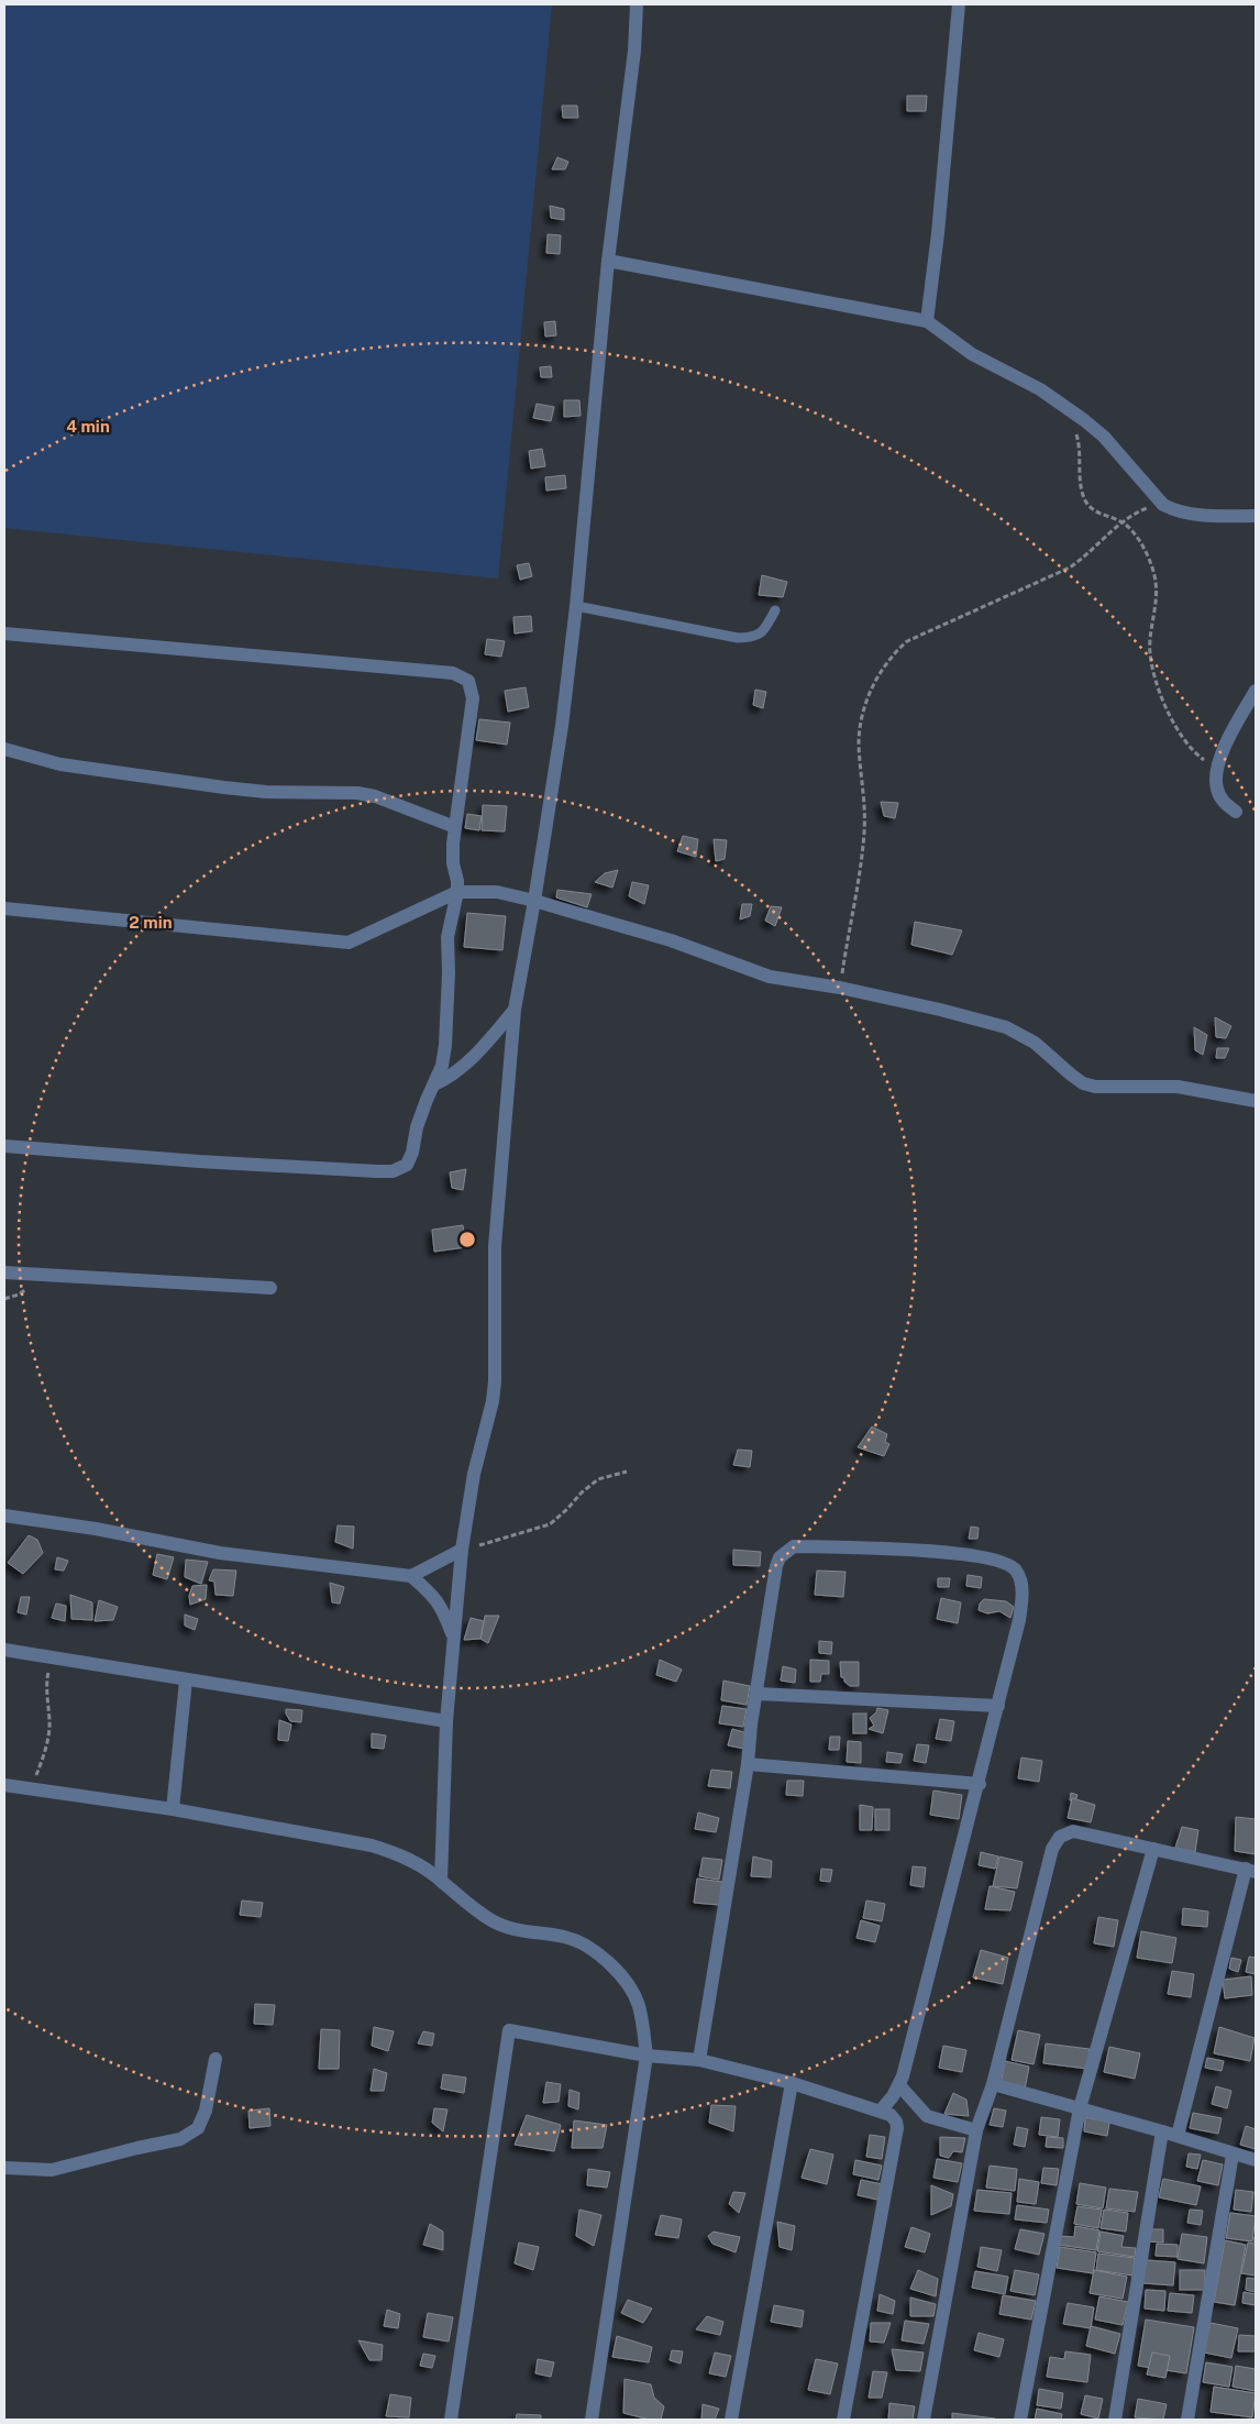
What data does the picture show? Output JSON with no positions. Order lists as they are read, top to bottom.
{
  "rings": ["4 min", "2 min"]
}
